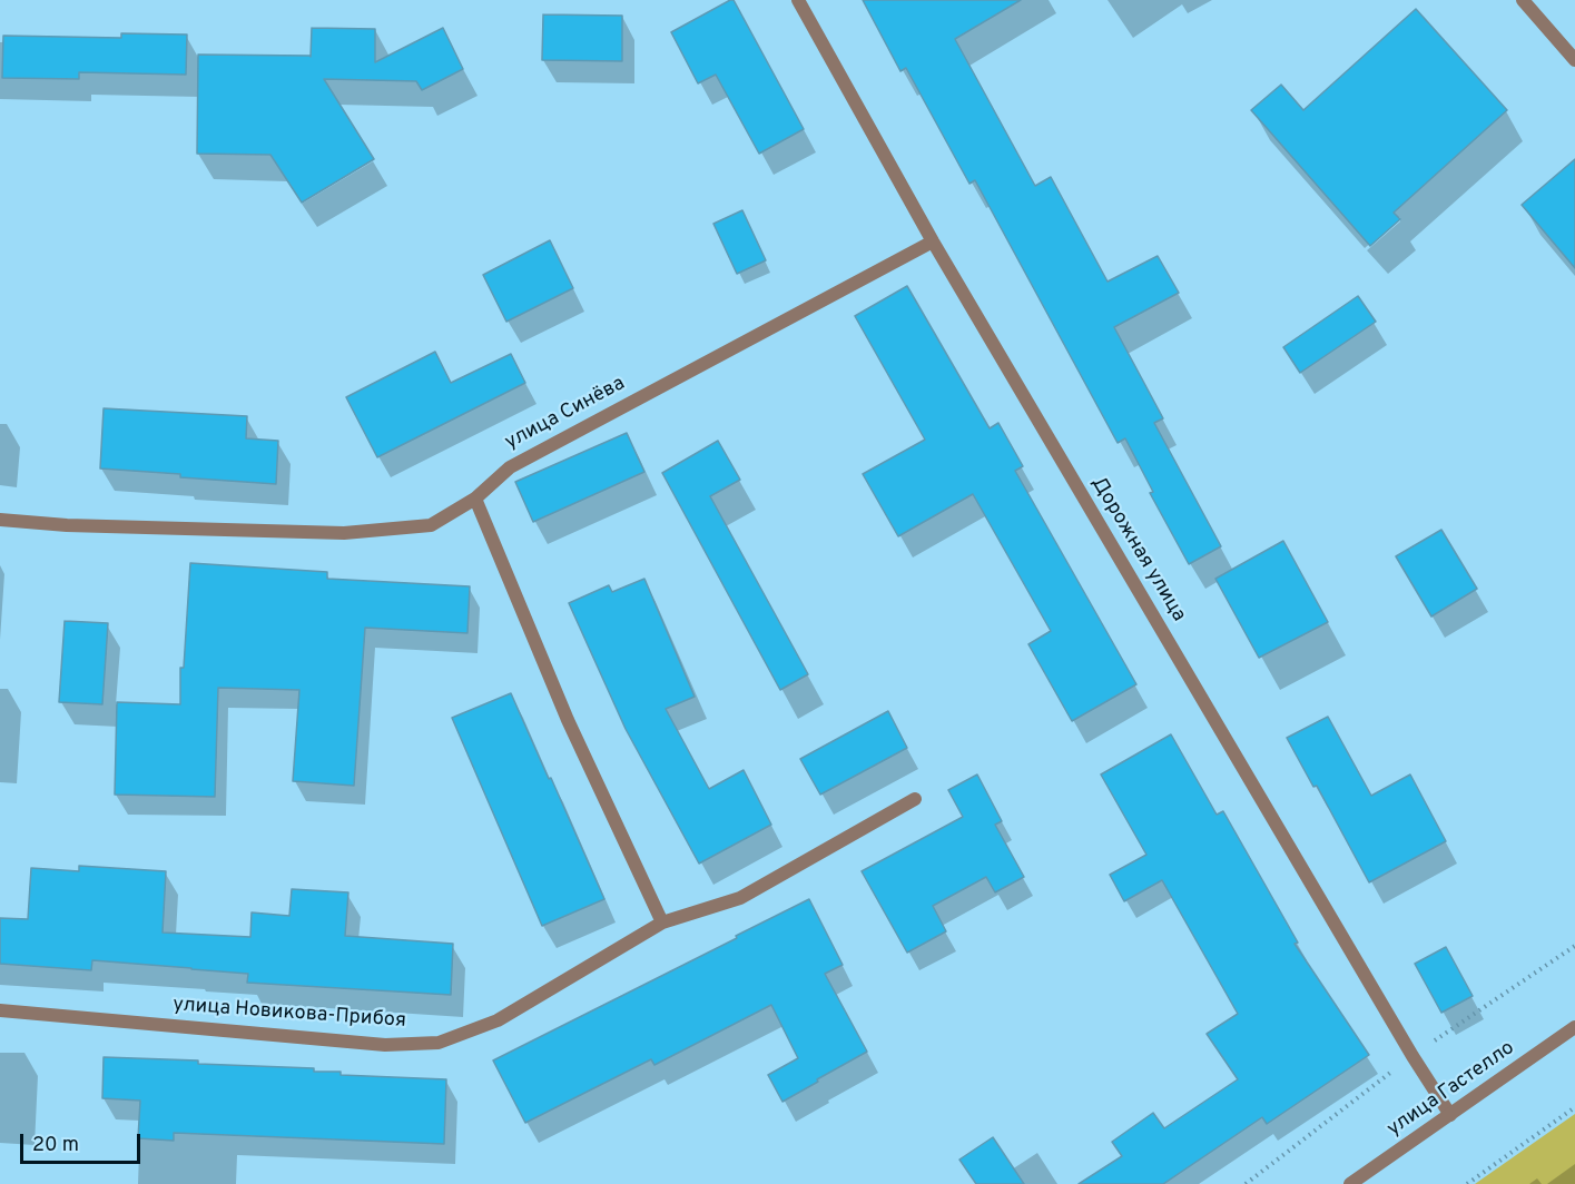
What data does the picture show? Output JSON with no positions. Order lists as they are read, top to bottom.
{
  "streets": {
    "street": [
      "улица Синёва",
      "Дорожная улица",
      "улица Новикова-Прибоя",
      "улица Гастелло"
    ]
  },
  "crossings": [
    ["улица Синёва", "Дорожная улица"],
    ["Дорожная улица", "улица Гастелло"]
  ],
  "scale_bar": "20 m"
}
